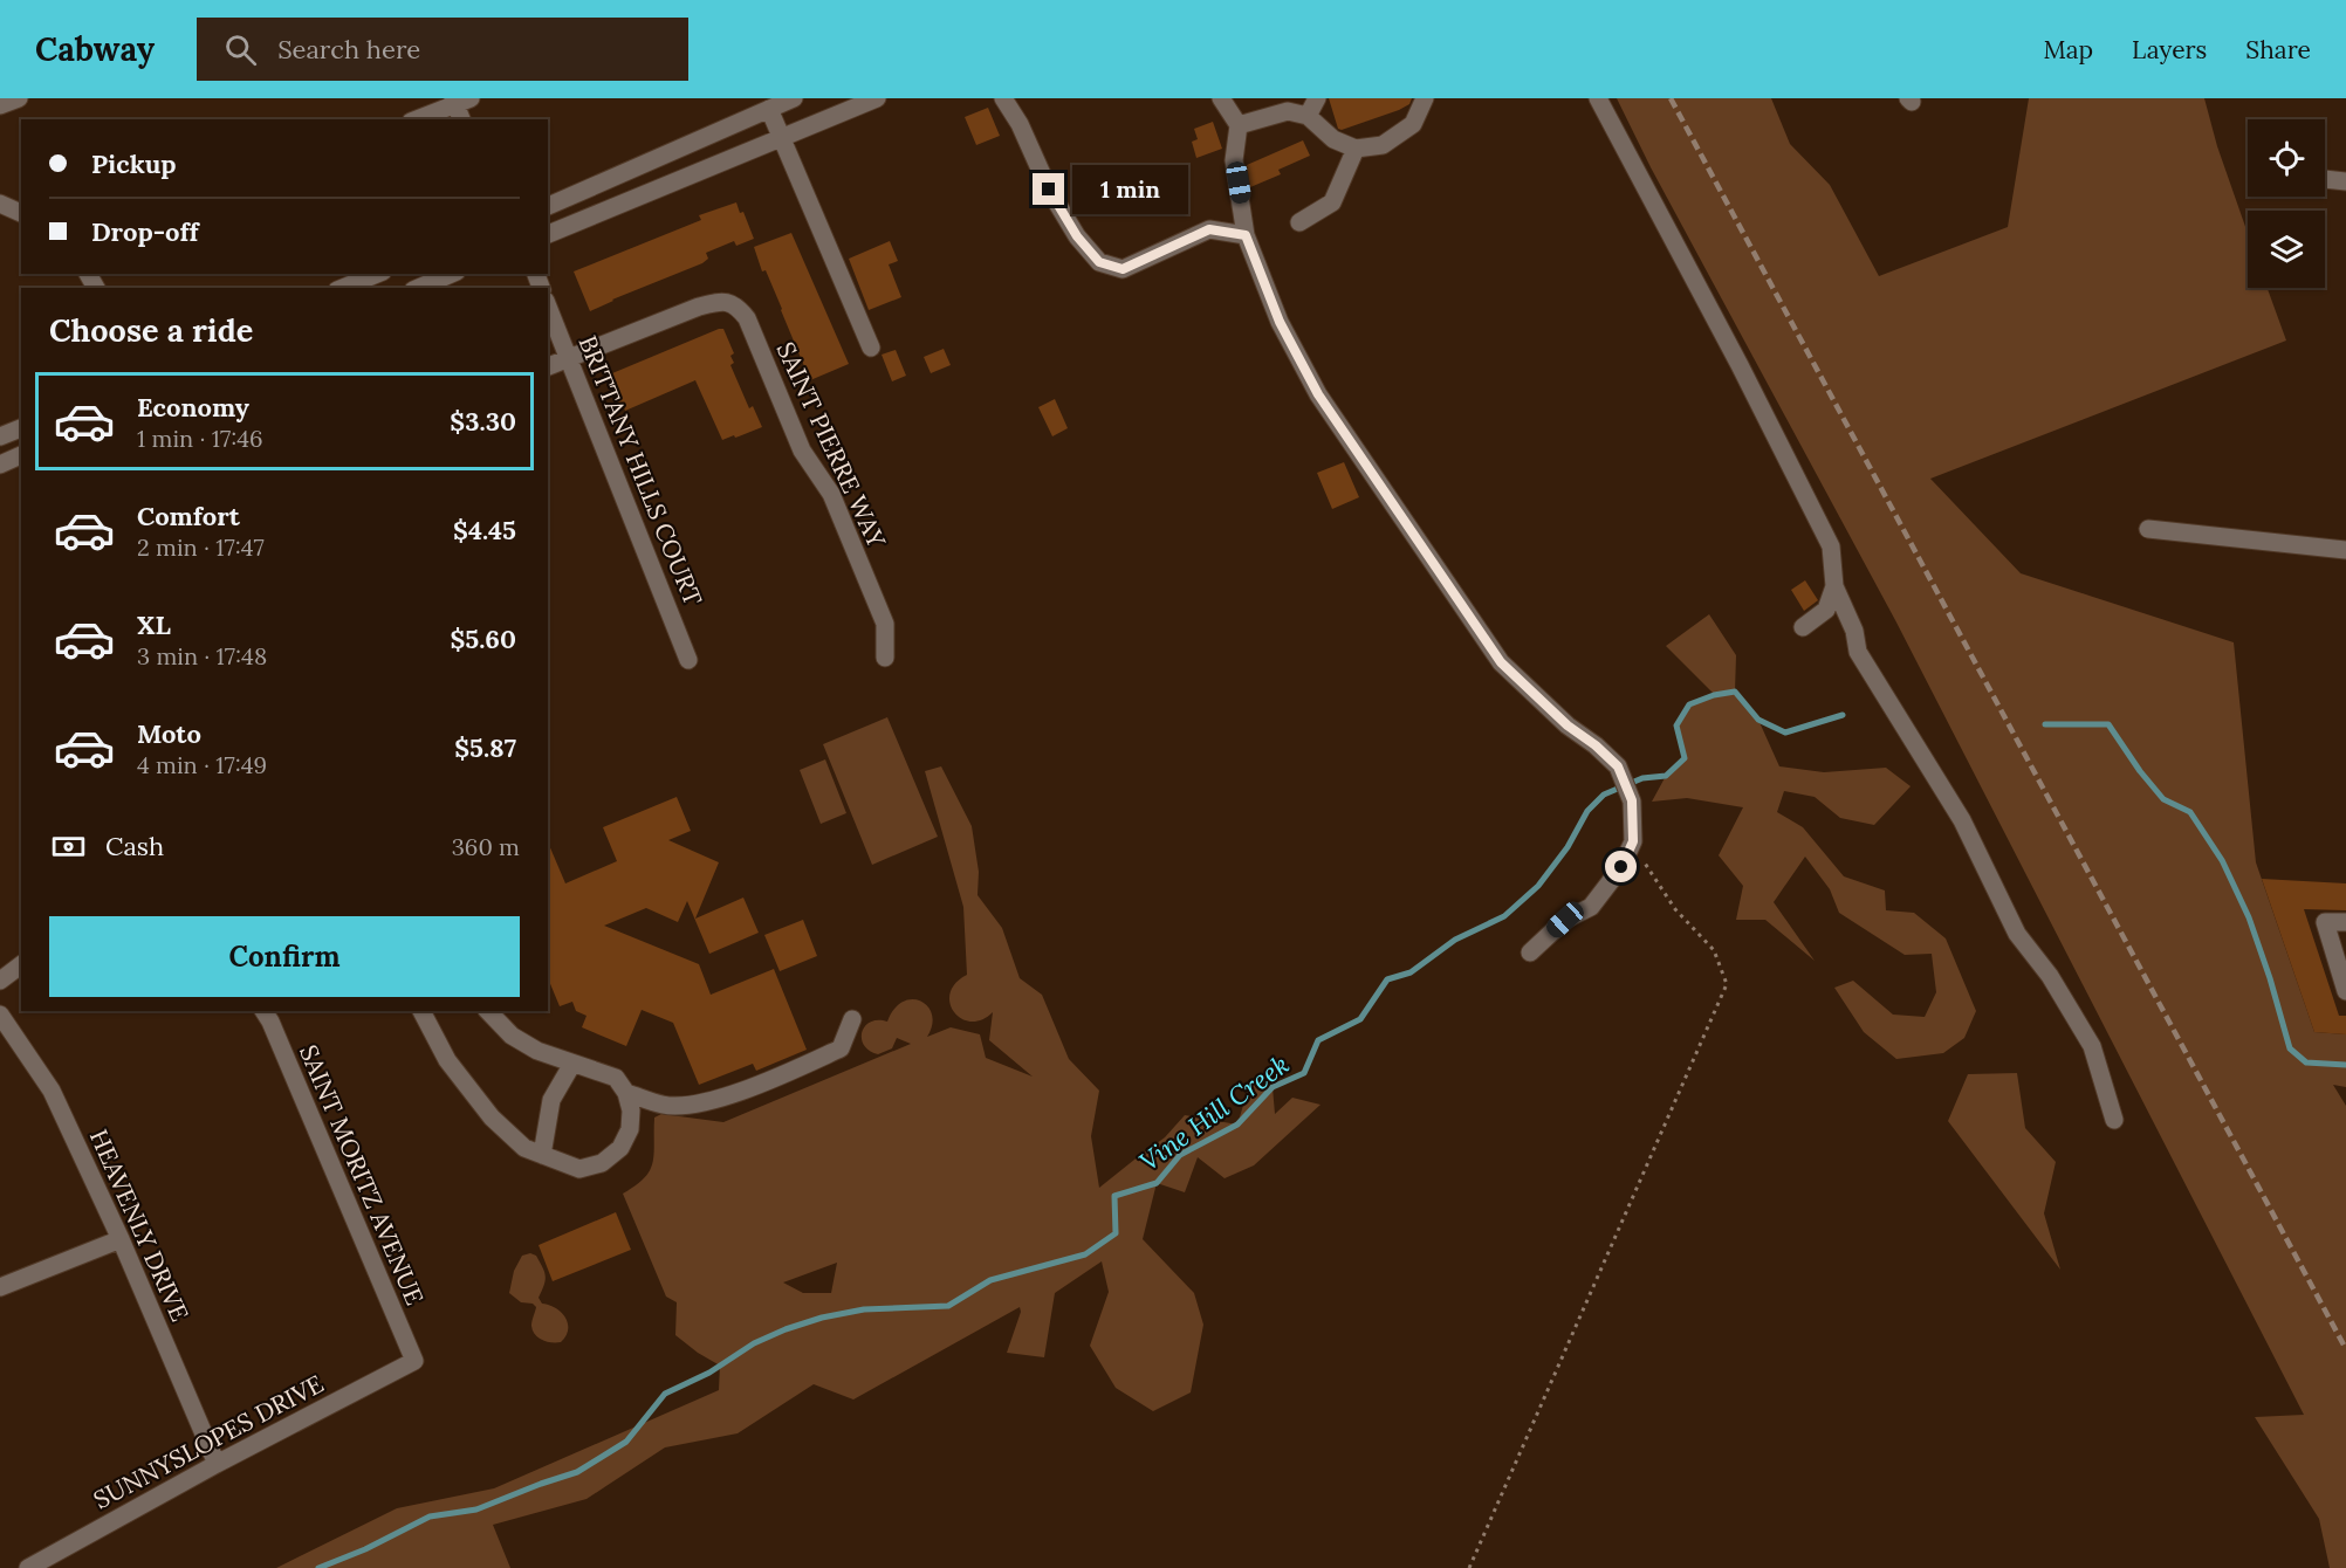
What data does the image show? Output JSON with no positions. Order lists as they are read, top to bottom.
{
  "streets": {
    "street": [
      "SAINT PIERRE WAY",
      "BRITTANY HILLS COURT",
      "SAINT MORITZ AVENUE",
      "HEAVENLY DRIVE",
      "SUNNYSLOPES DRIVE"
    ]
  },
  "crossings": [
    ["SAINT PIERRE WAY", "BRITTANY HILLS COURT"],
    ["SAINT MORITZ AVENUE", "SUNNYSLOPES DRIVE"],
    ["HEAVENLY DRIVE", "SUNNYSLOPES DRIVE"]
  ],
  "water": ["Vine Hill Creek"],
  "page": {
    "header": "Cabway",
    "search": "Search here",
    "nav": ["Map", "Layers", "Share"],
    "banner": ["Pickup", "Drop-off"],
    "bubble": "1 min",
    "heading": "Choose a ride",
    "list": [
      {
        "name": "Economy",
        "note": "1 min · 17:46",
        "value": "$3.30"
      },
      {
        "name": "Comfort",
        "note": "2 min · 17:47",
        "value": "$4.45"
      },
      {
        "name": "XL",
        "note": "3 min · 17:48",
        "value": "$5.60"
      },
      {
        "name": "Moto",
        "note": "4 min · 17:49",
        "value": "$5.87"
      }
    ],
    "pay": ["Cash", "360 m"],
    "buttons": "Confirm"
  }
}
